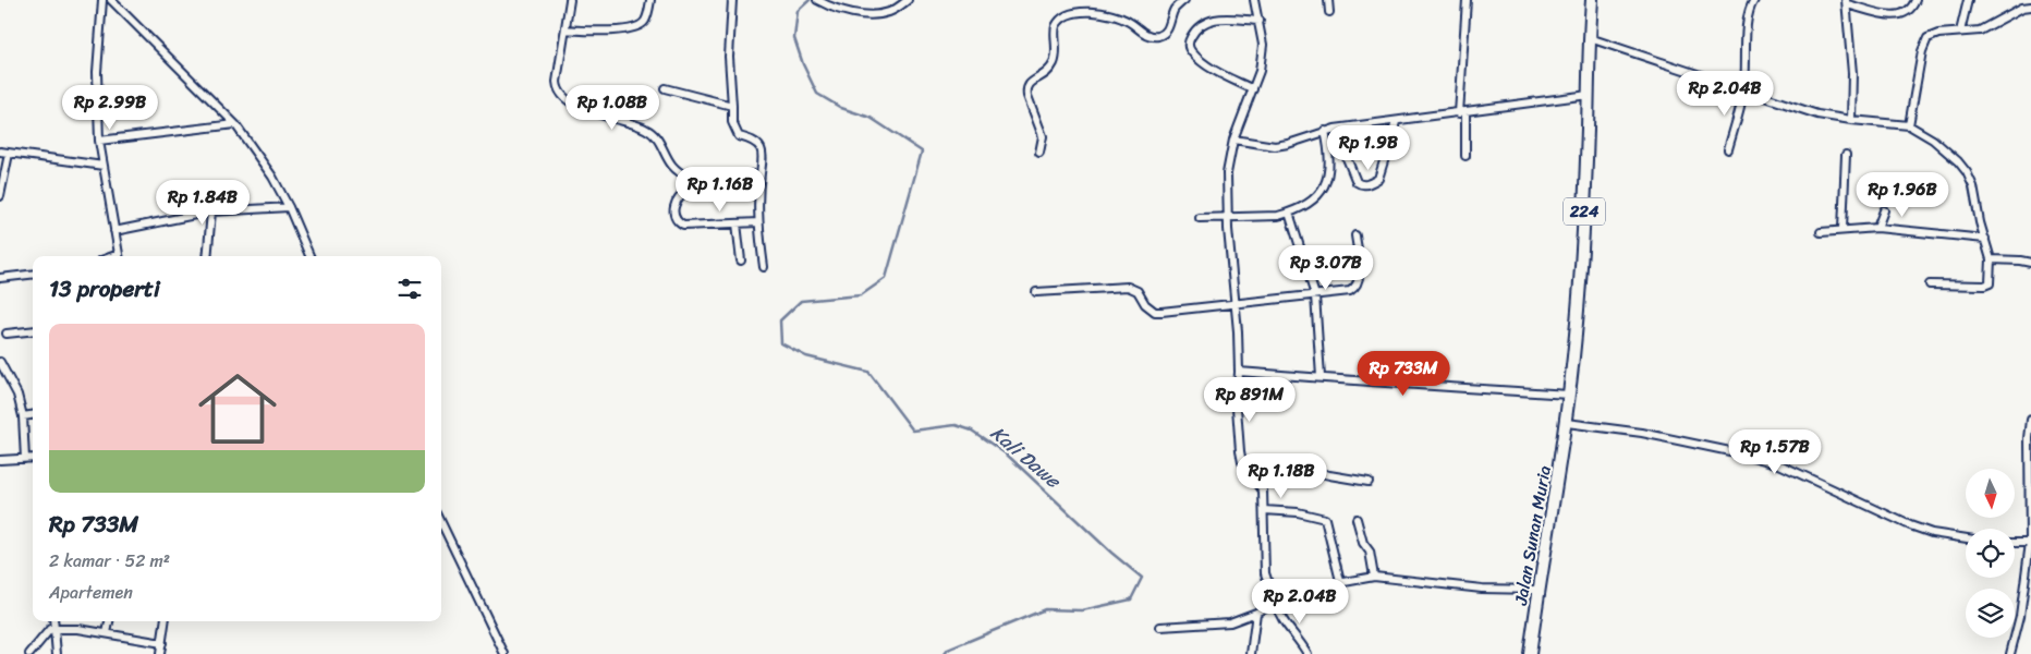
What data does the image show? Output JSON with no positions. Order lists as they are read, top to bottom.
{
  "streets": {
    "main road": ["224", "Jalan Sunan Muria"]
  },
  "crossings": [
    ["224", "Jalan Sunan Muria"]
  ],
  "water": ["Kali Dawe"],
  "north": "bottom",
  "page": {
    "price": [
      "Rp 2.04B",
      "Rp 2.99B",
      "Rp 1.08B",
      "Rp 1.9B",
      "Rp 1.16B",
      "Rp 1.96B",
      "Rp 1.84B",
      "Rp 3.07B",
      "Rp 733M",
      "Rp 891M",
      "Rp 1.57B",
      "Rp 1.18B",
      "Rp 2.04B"
    ],
    "heading": "13 properti",
    "list": [
      {
        "name": "Rp 733M",
        "note": "2 kamar · 52 m² · Apartemen"
      }
    ]
  }
}
